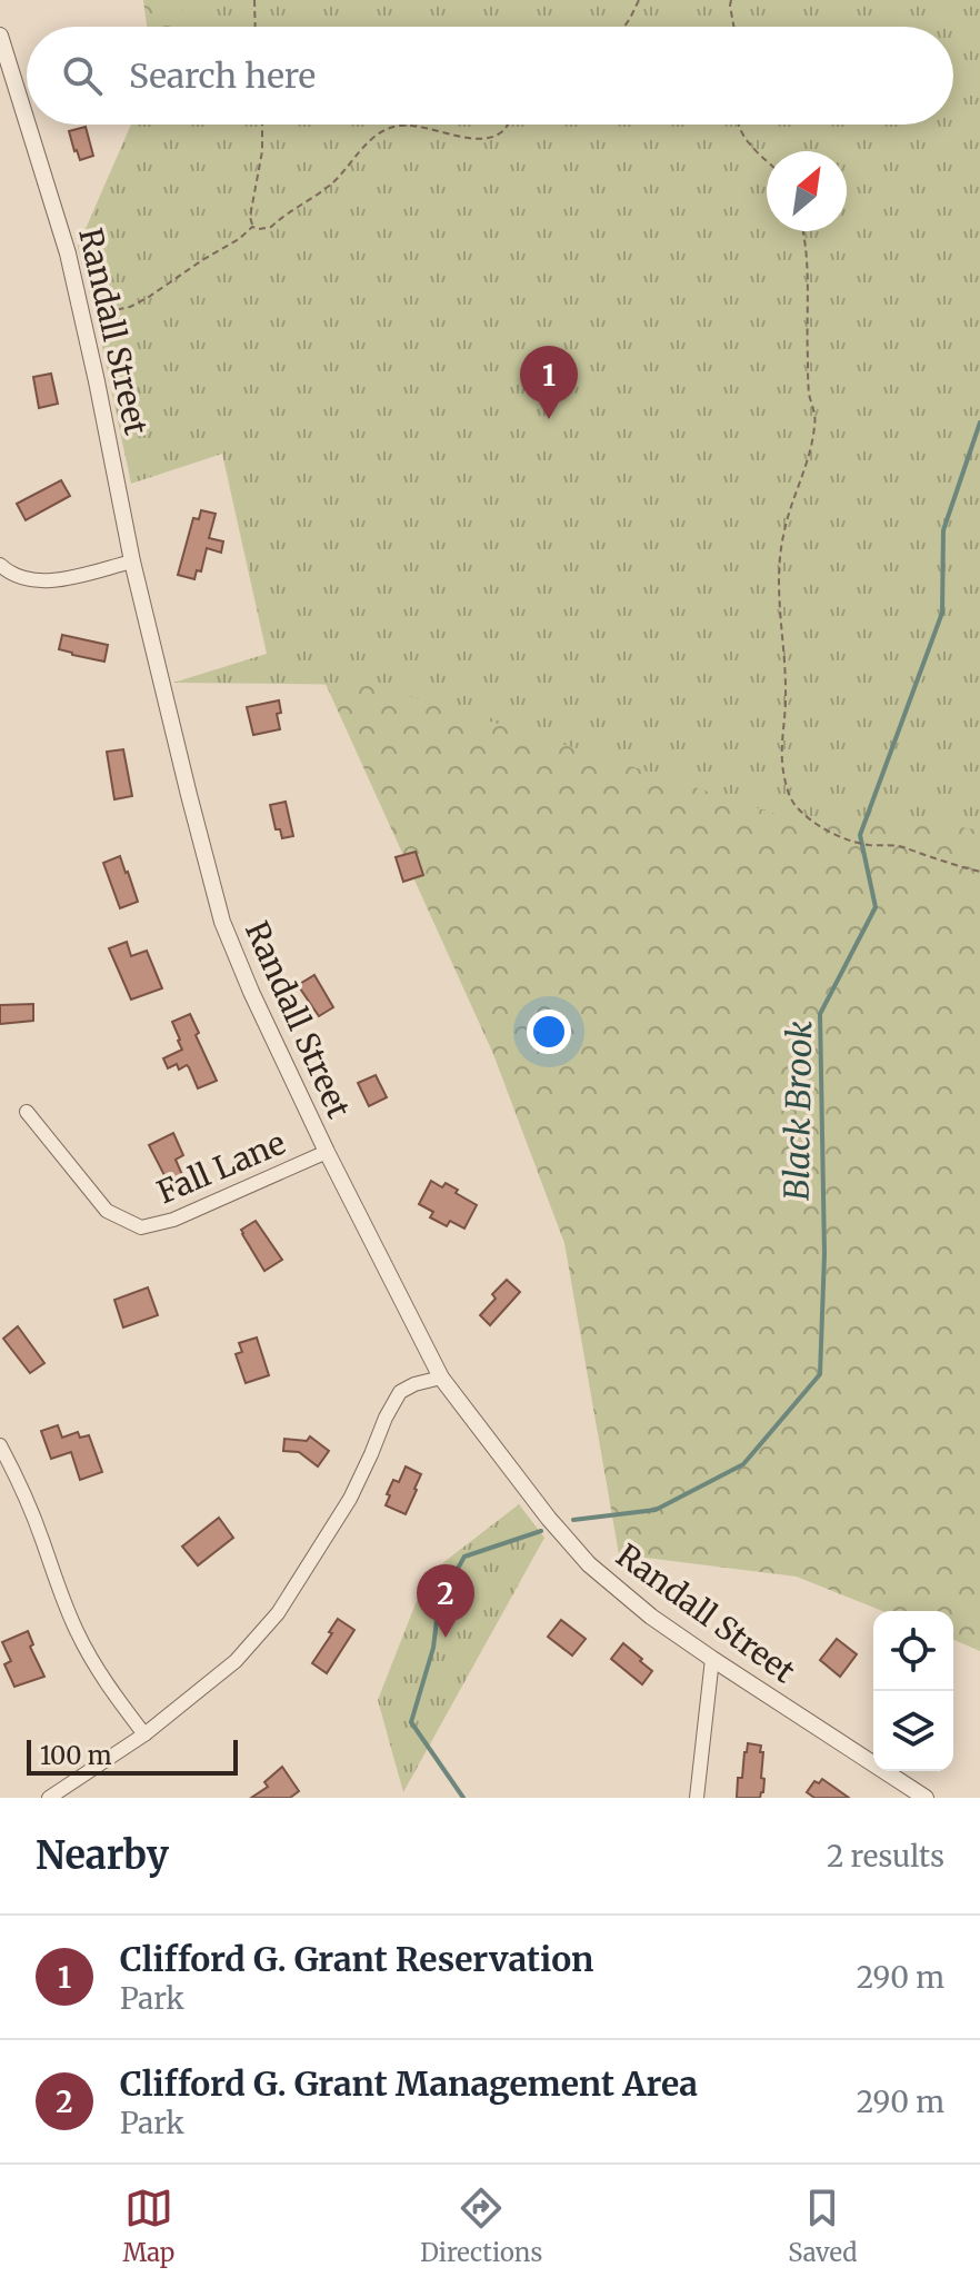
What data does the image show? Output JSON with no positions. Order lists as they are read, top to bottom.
{
  "streets": {
    "street": ["Randall Street", "Fall Lane"]
  },
  "crossings": [
    ["Randall Street", "Fall Lane"]
  ],
  "water": ["Black Brook"],
  "scale_bar": "100 m",
  "north": "top right",
  "page": {
    "search": "Search here",
    "pins": ["1", "2"],
    "scale": "100 m",
    "heading": ["Nearby", "2 results"],
    "list": [
      {
        "mark": "1",
        "name": "Clifford G. Grant Reservation",
        "note": "Park",
        "value": "290 m"
      },
      {
        "mark": "2",
        "name": "Clifford G. Grant Management Area",
        "note": "Park",
        "value": "290 m"
      }
    ],
    "nav": ["Map", "Directions", "Saved"]
  }
}
